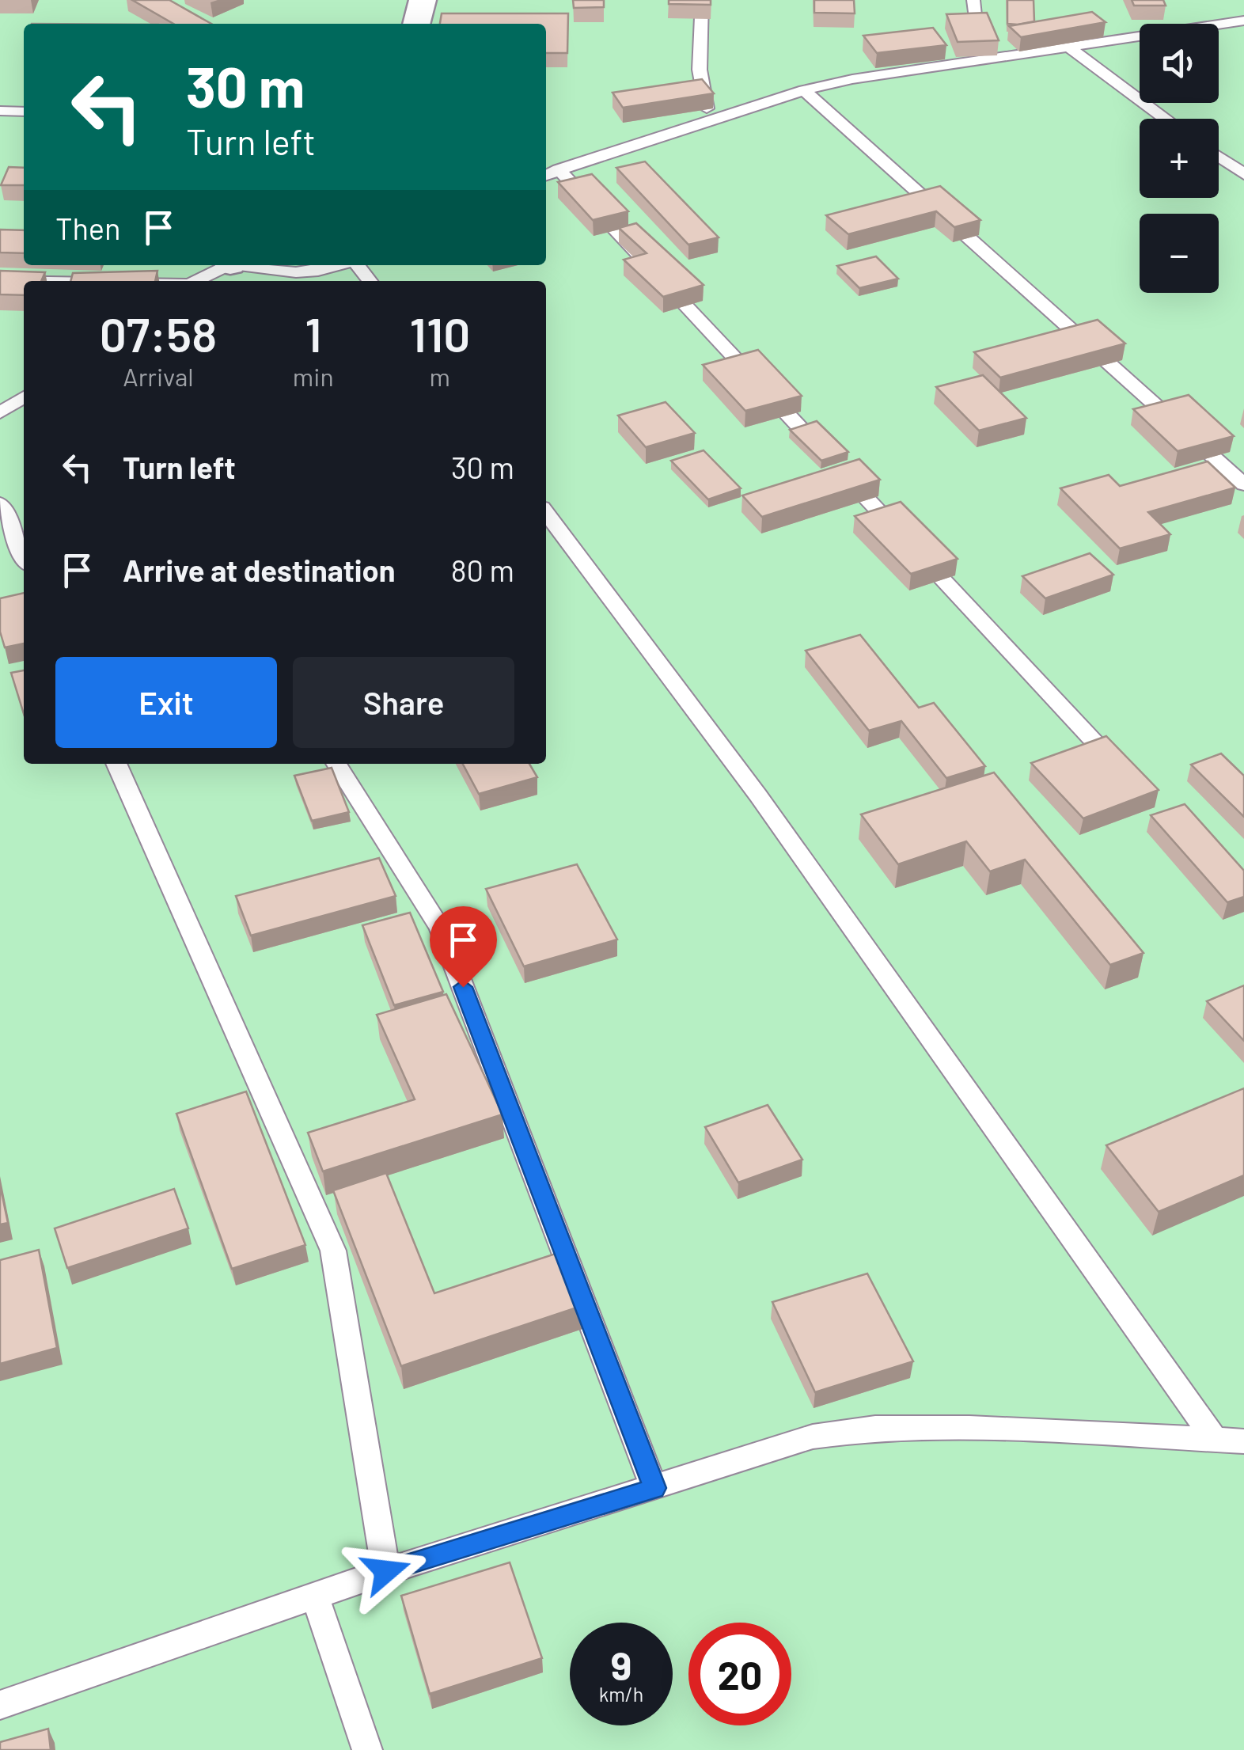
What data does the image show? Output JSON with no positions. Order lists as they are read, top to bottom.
{
  "page": {
    "map_buttons": ["+", "−"],
    "turn": ["30 m", "Turn left"],
    "then": "Then",
    "eta": [
      "07:58",
      "Arrival",
      "1",
      "min",
      "110",
      "m"
    ],
    "list": [
      {
        "name": "Turn left",
        "value": "30 m"
      },
      {
        "name": "Arrive at destination",
        "value": "80 m"
      }
    ],
    "buttons": ["Exit", "Share"],
    "speed": "9 km/h",
    "limit": "20"
  }
}
